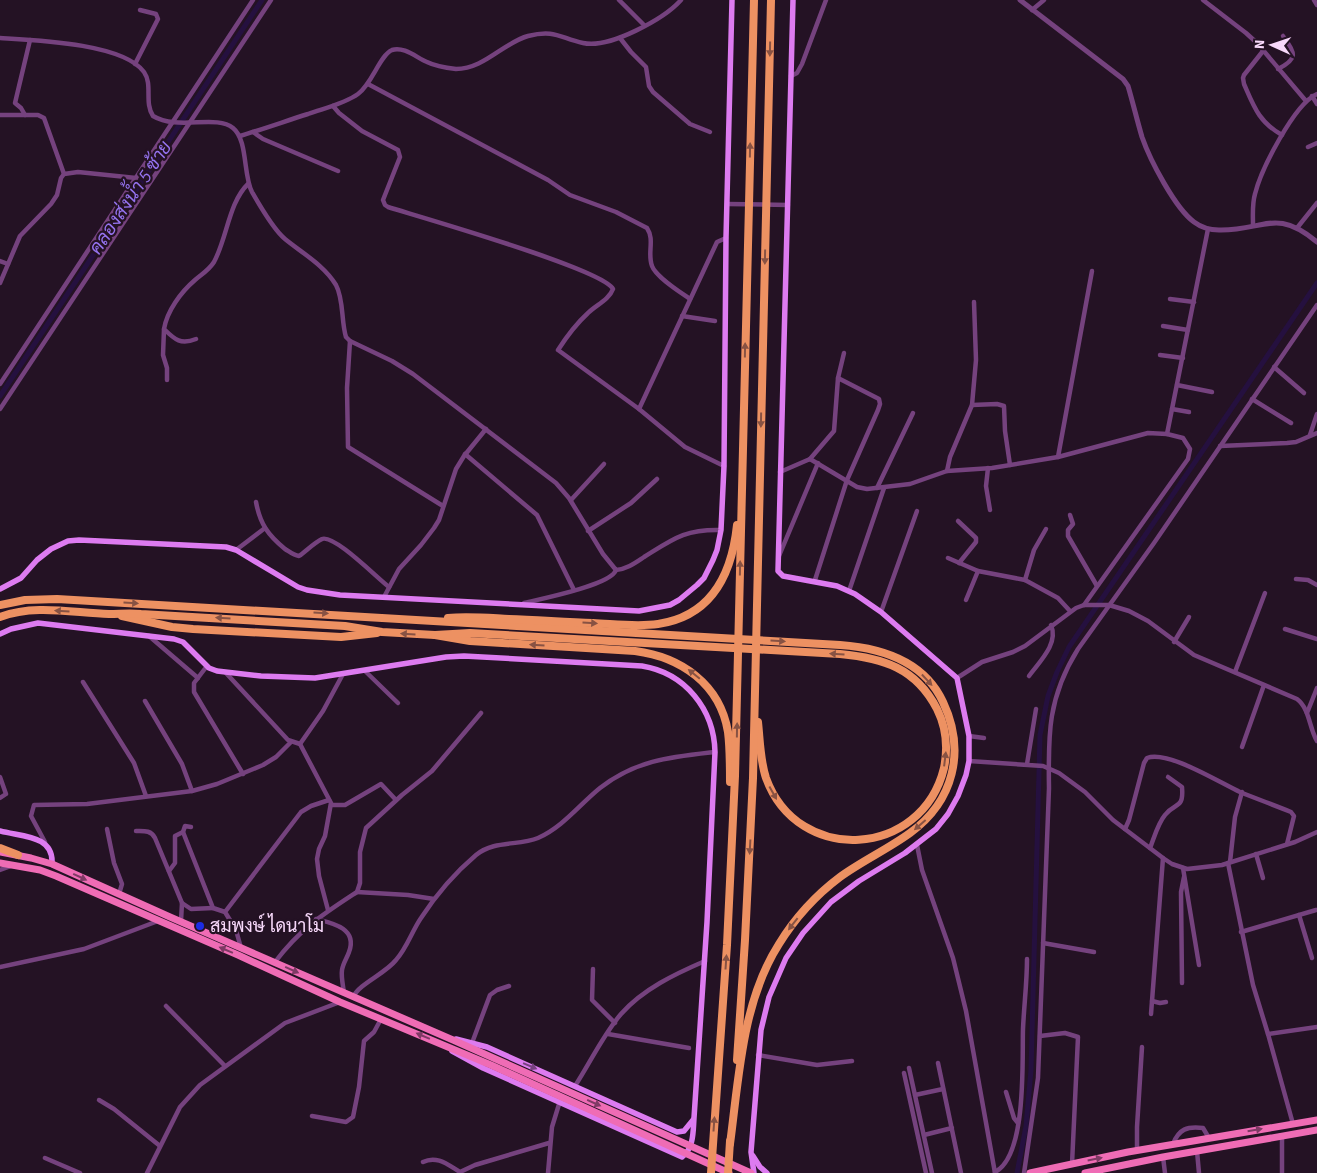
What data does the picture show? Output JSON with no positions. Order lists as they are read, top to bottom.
{
  "water": ["คลองส่งน้ำ 5 ซ้าย"],
  "places": ["สมพงษ์ ไดนาโม"],
  "north": "left"
}
